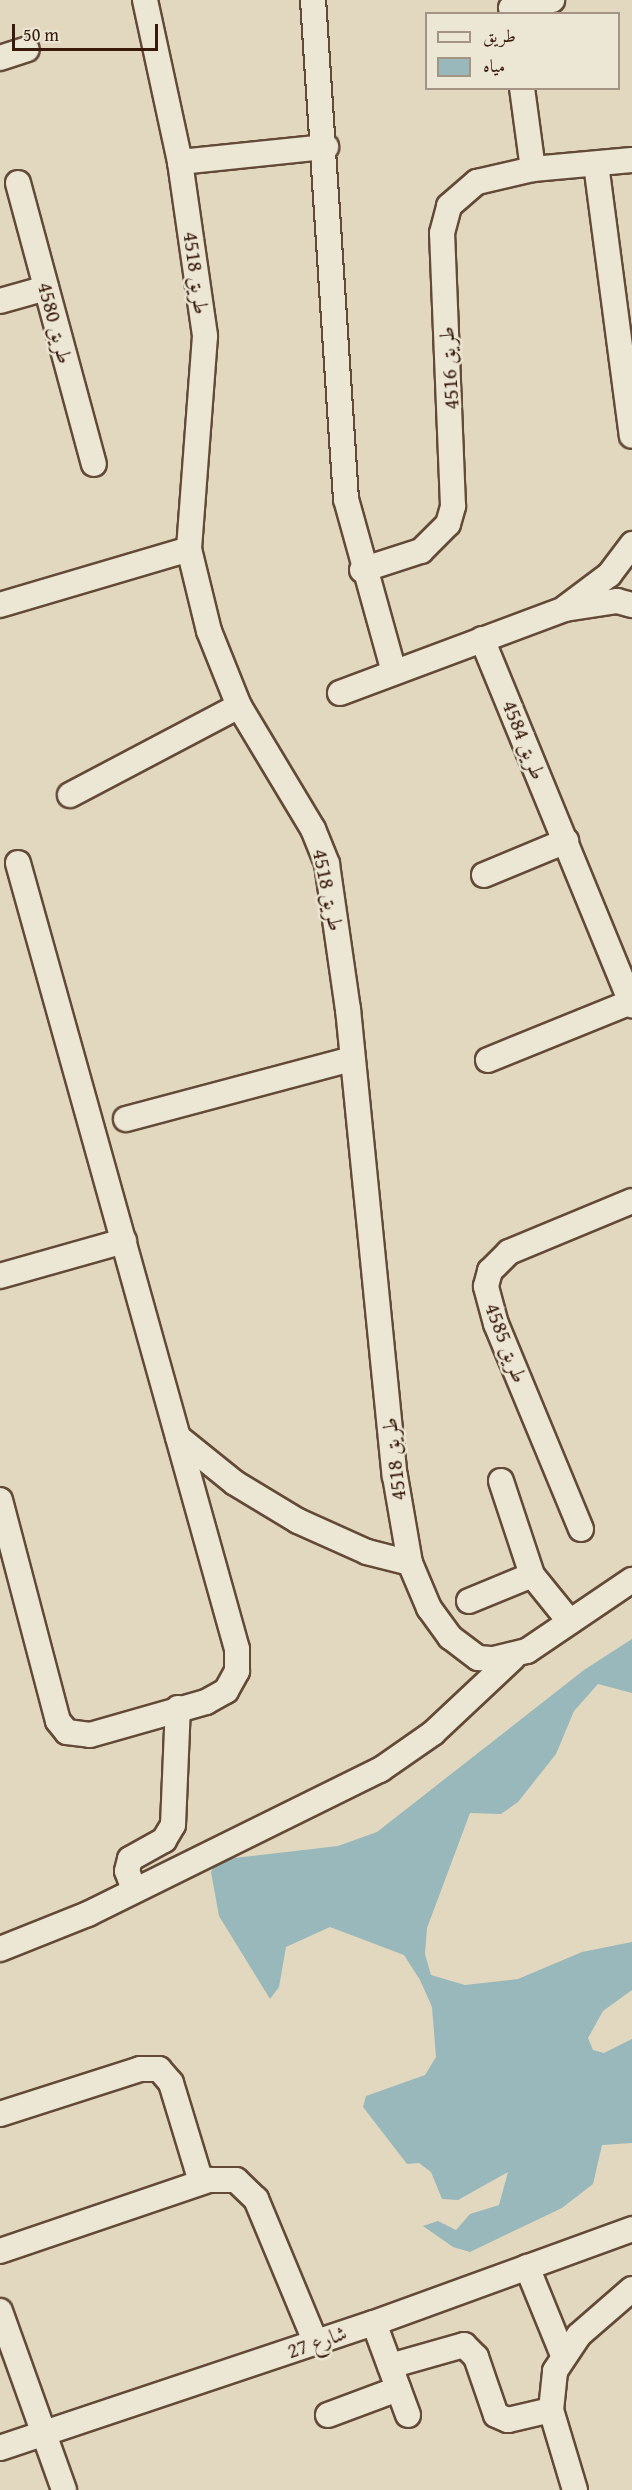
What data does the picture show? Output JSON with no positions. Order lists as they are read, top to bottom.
{
  "streets": {
    "street": [
      "طريق 4518",
      "طريق 4580",
      "طريق 4516",
      "طريق 4584",
      "طريق 4585",
      "شارع 27"
    ]
  },
  "legend": ["طريق", "مياه"],
  "scale_bar": "50 m"
}
